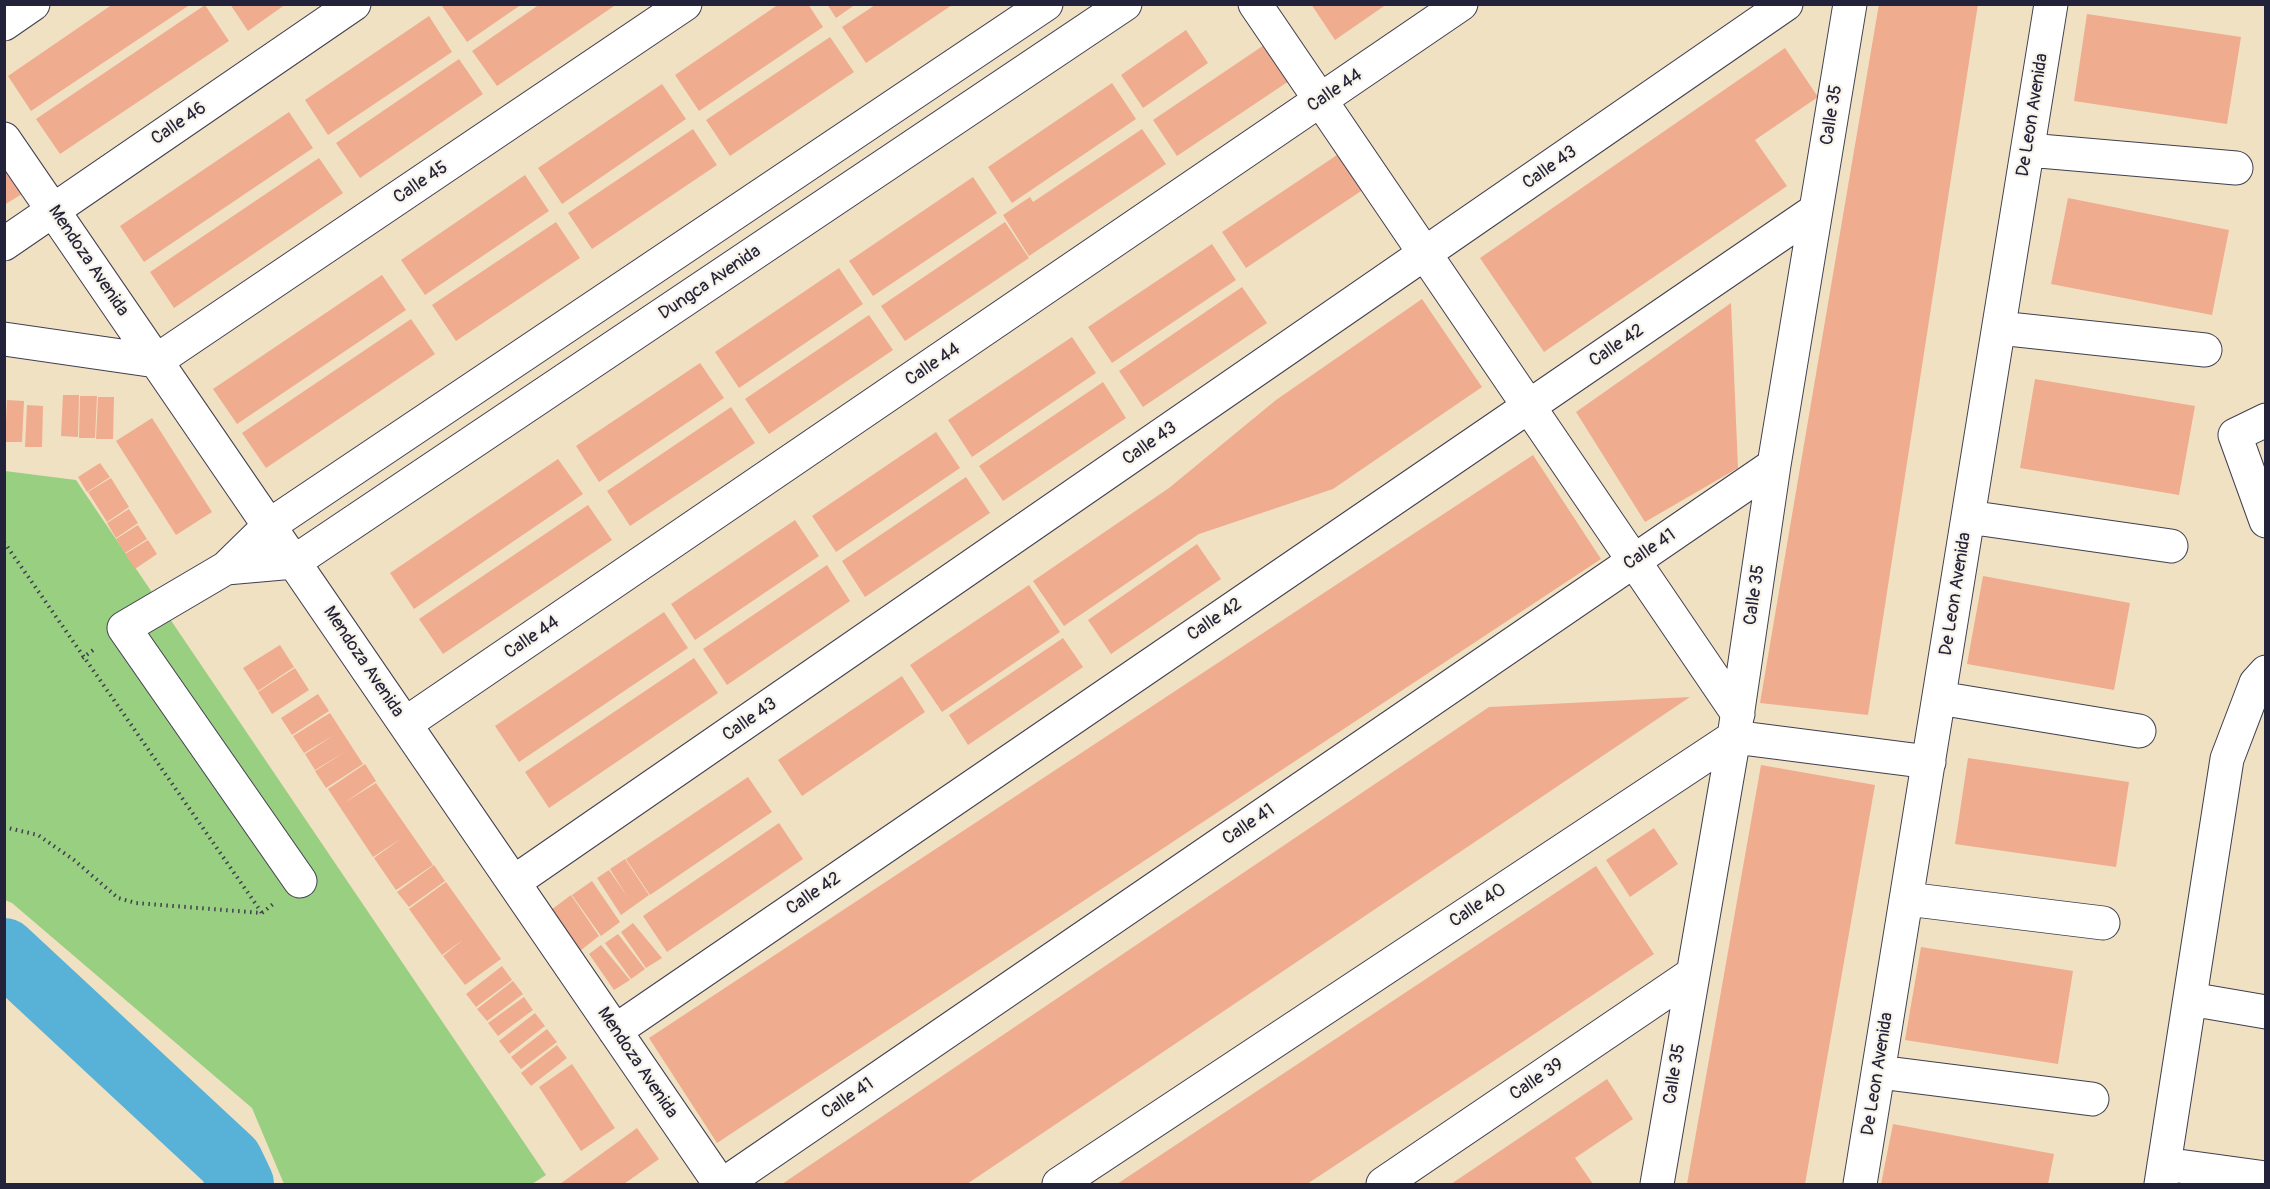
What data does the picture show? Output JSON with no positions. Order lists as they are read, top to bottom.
{
  "streets": {
    "street": [
      "Calle 44",
      "Calle 35",
      "De Leon Avenida",
      "Calle 46",
      "Calle 43",
      "Calle 45",
      "Mendoza Avenida",
      "Dungca Avenida",
      "Calle 42",
      "Calle 41",
      "Calle 40",
      "Calle 39"
    ]
  },
  "crossings": [
    ["Calle 44", "Mendoza Avenida"],
    ["Calle 35", "Calle 42"],
    ["Calle 35", "Calle 41"],
    ["Calle 35", "Calle 40"],
    ["Calle 35", "Calle 39"],
    ["Calle 46", "Mendoza Avenida"],
    ["Calle 43", "Mendoza Avenida"],
    ["Calle 45", "Mendoza Avenida"],
    ["Mendoza Avenida", "Dungca Avenida"],
    ["Mendoza Avenida", "Calle 42"],
    ["Mendoza Avenida", "Calle 41"]
  ]
}
